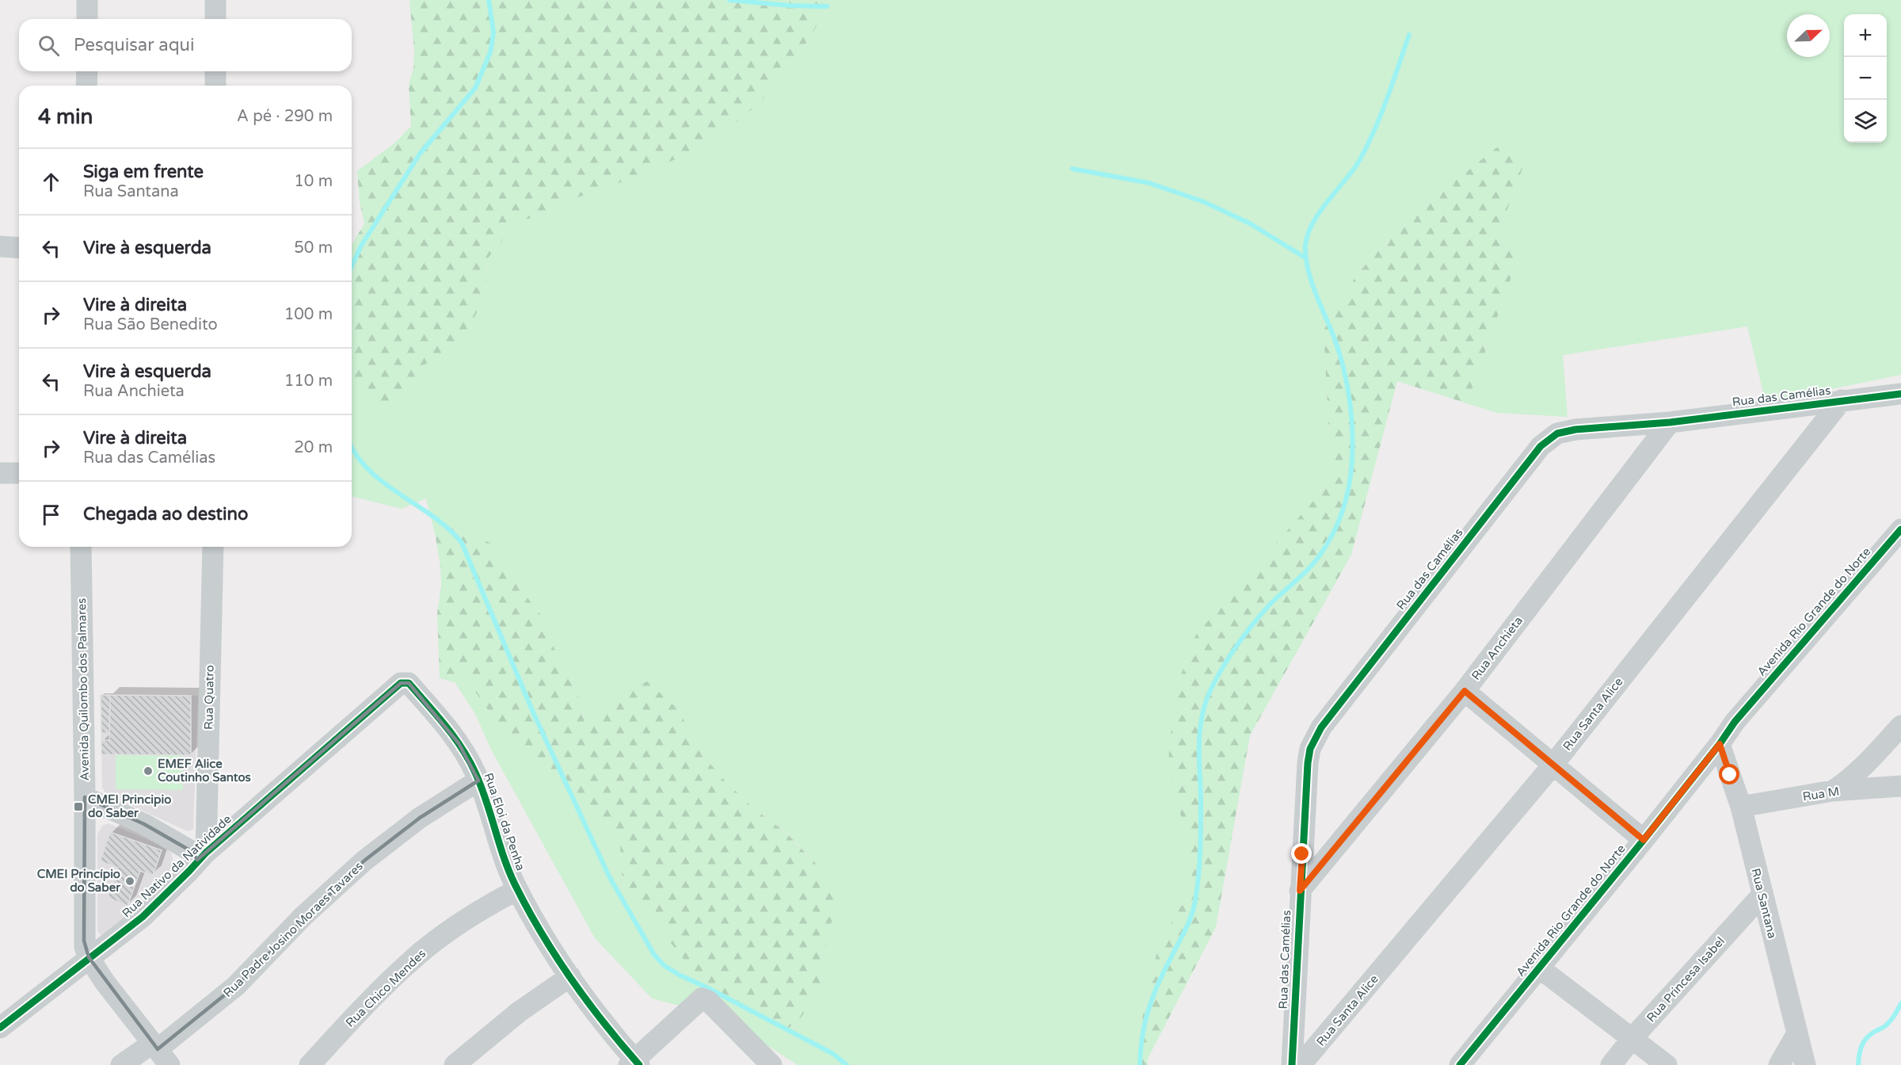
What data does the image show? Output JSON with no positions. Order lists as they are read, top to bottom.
{
  "streets": {
    "street": [
      "Rua das Camélias",
      "Avenida Rio Grande do Norte",
      "Rua Anchieta",
      "Avenida Quilombo dos Palmares",
      "Rua Quatro",
      "Rua Santa Alice",
      "Rua M",
      "Rua Eloi da Penha",
      "Rua Nativo da Natividade",
      "Rua Santana",
      "Rua Padre Josino Moraes Tavares",
      "Rua Princesa Isabel",
      "Rua Chico Mendes"
    ]
  },
  "crossings": [
    ["Rua das Camélias", "Rua Anchieta"],
    ["Rua das Camélias", "Rua Santa Alice"],
    ["Avenida Rio Grande do Norte", "Rua Santana"],
    ["Avenida Quilombo dos Palmares", "Rua Nativo da Natividade"],
    ["Avenida Quilombo dos Palmares", "Rua Padre Josino Moraes Tavares"],
    ["Rua Quatro", "Rua Nativo da Natividade"],
    ["Rua M", "Rua Santana"],
    ["Rua Eloi da Penha", "Rua Nativo da Natividade"],
    ["Rua Eloi da Penha", "Rua Padre Josino Moraes Tavares"],
    ["Rua Eloi da Penha", "Rua Chico Mendes"],
    ["Rua Santana", "Rua Princesa Isabel"]
  ],
  "places": {
    "other": ["EMEF Alice Coutinho Santos", "CMEI Princípio do Saber"],
    "transit": ["CMEI Principio do Saber"]
  },
  "north": "top right",
  "page": {
    "map_buttons": ["+", "−"],
    "search": "Pesquisar aqui",
    "heading": ["4 min", "A pé · 290 m"],
    "list": [
      ["Siga em frente", "Rua Santana", "10 m"],
      ["Vire à esquerda", "50 m"],
      ["Vire à direita", "Rua São Benedito", "100 m"],
      ["Vire à esquerda", "Rua Anchieta", "110 m"],
      ["Vire à direita", "Rua das Camélias", "20 m"],
      "Chegada ao destino"
    ]
  }
}
